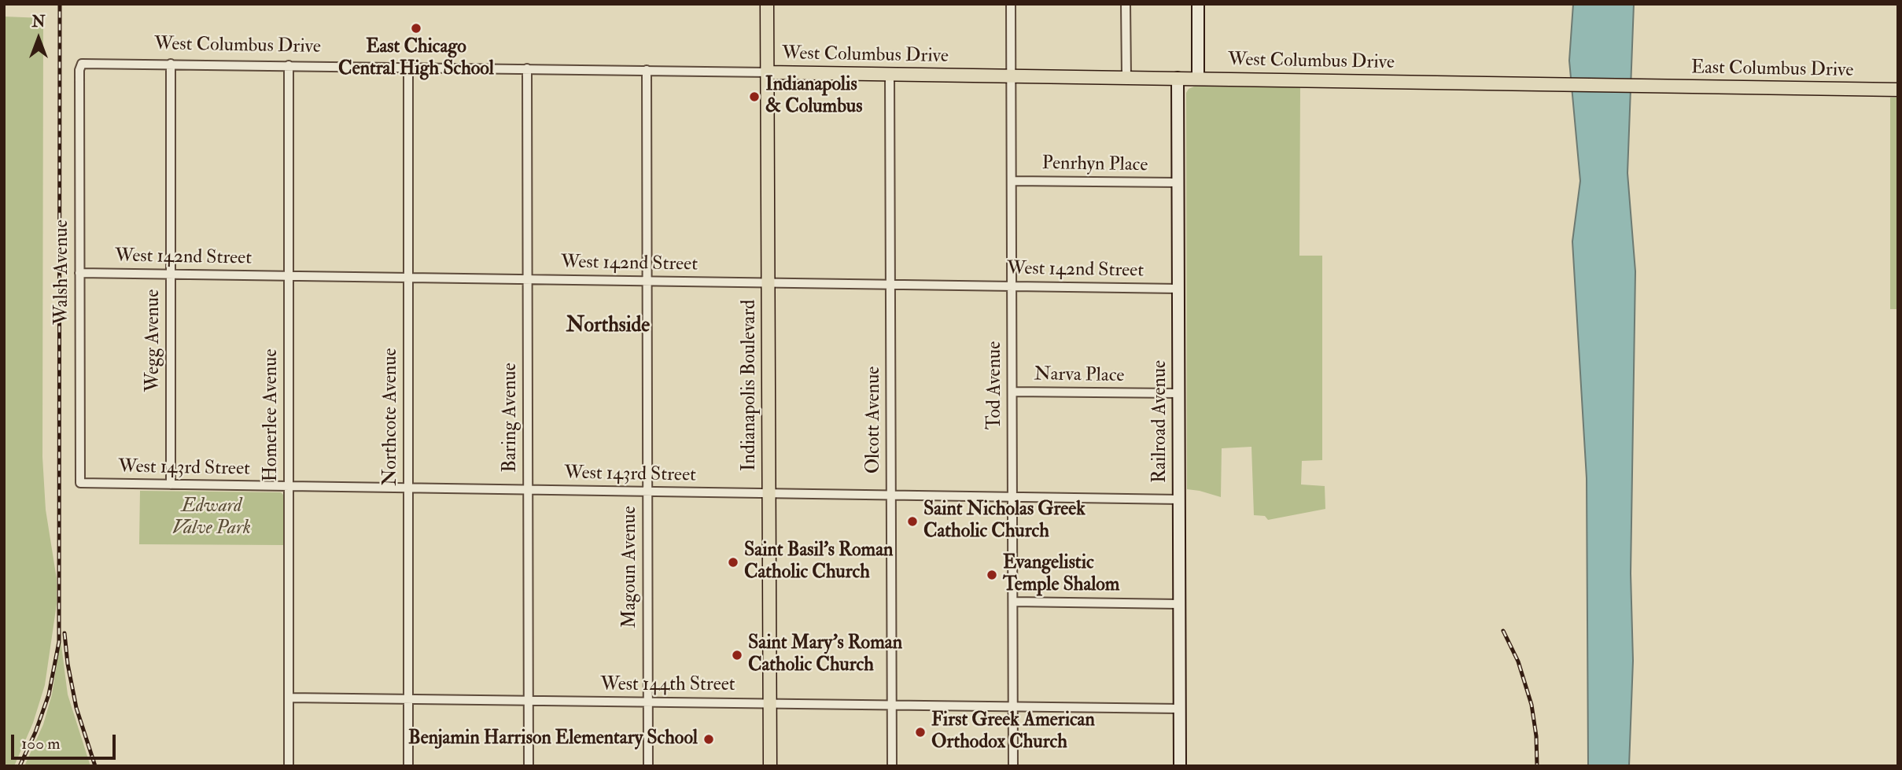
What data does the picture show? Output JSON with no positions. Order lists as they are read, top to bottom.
{
  "streets": {
    "main road": ["West Columbus Drive", "East Columbus Drive", "Indianapolis Boulevard"],
    "street": [
      "Penrhyn Place",
      "West 142nd Street",
      "Walsh Avenue",
      "Wegg Avenue",
      "Narva Place",
      "Tod Avenue",
      "Homerlee Avenue",
      "Northcote Avenue",
      "Baring Avenue",
      "Olcott Avenue",
      "Railroad Avenue",
      "West 143rd Street",
      "Magoun Avenue",
      "West 144th Street"
    ]
  },
  "crossings": [
    ["West Columbus Drive", "East Columbus Drive"],
    ["West Columbus Drive", "Walsh Avenue"],
    ["West Columbus Drive", "Wegg Avenue"],
    ["West Columbus Drive", "Indianapolis Boulevard"],
    ["West Columbus Drive", "Tod Avenue"],
    ["West Columbus Drive", "Homerlee Avenue"],
    ["West Columbus Drive", "Northcote Avenue"],
    ["West Columbus Drive", "Baring Avenue"],
    ["West Columbus Drive", "Olcott Avenue"],
    ["West Columbus Drive", "Railroad Avenue"],
    ["West Columbus Drive", "Magoun Avenue"],
    ["Penrhyn Place", "Tod Avenue"],
    ["Penrhyn Place", "Railroad Avenue"],
    ["West 142nd Street", "Walsh Avenue"],
    ["West 142nd Street", "Wegg Avenue"],
    ["West 142nd Street", "Indianapolis Boulevard"],
    ["West 142nd Street", "Tod Avenue"],
    ["West 142nd Street", "Homerlee Avenue"],
    ["West 142nd Street", "Northcote Avenue"],
    ["West 142nd Street", "Baring Avenue"],
    ["West 142nd Street", "Olcott Avenue"],
    ["West 142nd Street", "Railroad Avenue"],
    ["West 142nd Street", "Magoun Avenue"],
    ["Walsh Avenue", "West 143rd Street"],
    ["Wegg Avenue", "West 143rd Street"],
    ["Narva Place", "Tod Avenue"],
    ["Narva Place", "Railroad Avenue"],
    ["Indianapolis Boulevard", "West 143rd Street"],
    ["Indianapolis Boulevard", "West 144th Street"],
    ["Tod Avenue", "West 143rd Street"],
    ["Tod Avenue", "West 144th Street"],
    ["Homerlee Avenue", "West 143rd Street"],
    ["Homerlee Avenue", "West 144th Street"],
    ["Northcote Avenue", "West 143rd Street"],
    ["Northcote Avenue", "West 144th Street"],
    ["Baring Avenue", "West 143rd Street"],
    ["Baring Avenue", "West 144th Street"],
    ["Olcott Avenue", "West 143rd Street"],
    ["Olcott Avenue", "West 144th Street"],
    ["Railroad Avenue", "West 143rd Street"],
    ["Railroad Avenue", "West 144th Street"],
    ["West 143rd Street", "Magoun Avenue"],
    ["Magoun Avenue", "West 144th Street"]
  ],
  "districts": ["Northside"],
  "parks": ["Edward Valve Park"],
  "places": [
    "East Chicago Central High School",
    "Indianapolis & Columbus",
    "Saint Nicholas Greek Catholic Church",
    "Saint Basil's Roman Catholic Church",
    "Evangelistic Temple Shalom",
    "Saint Mary's Roman Catholic Church",
    "First Greek American Orthodox Church",
    "Benjamin Harrison Elementary School"
  ],
  "scale_bar": "100 m",
  "north": "top"
}
